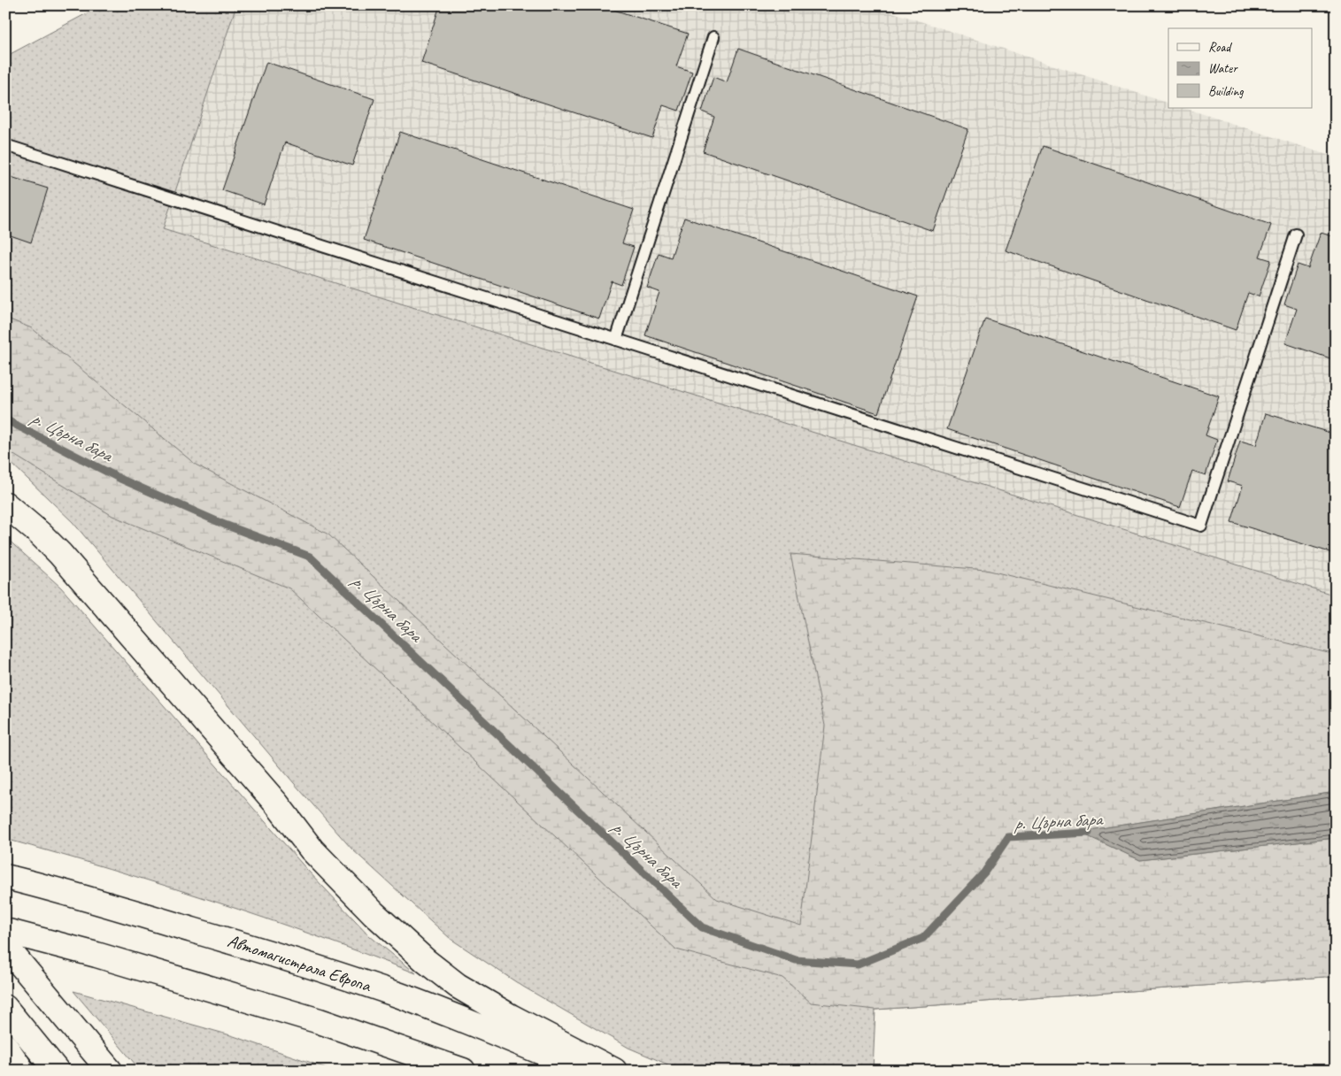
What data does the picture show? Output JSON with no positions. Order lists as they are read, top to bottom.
{
  "streets": {
    "main road": ["Автомагистрала Европа"]
  },
  "water": ["р. Църна бара"],
  "legend": ["Road", "Water", "Building"]
}
